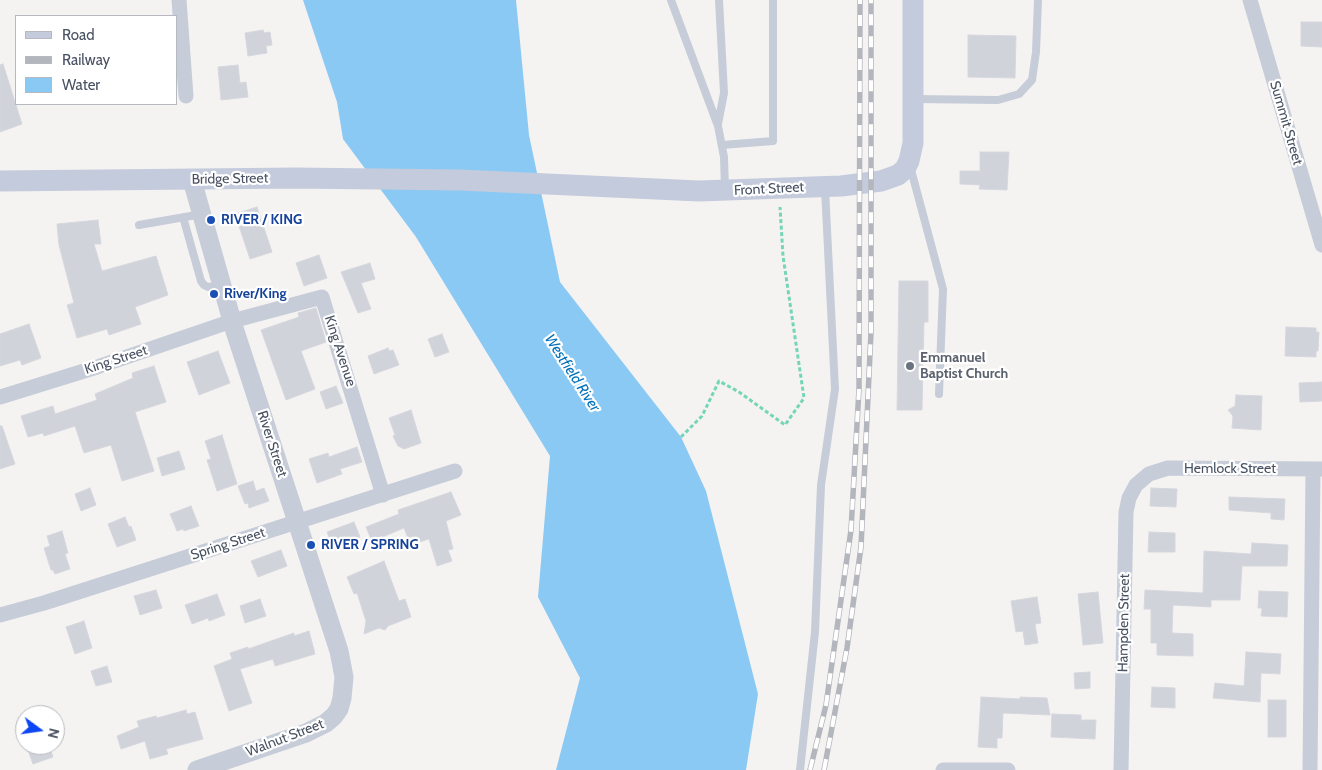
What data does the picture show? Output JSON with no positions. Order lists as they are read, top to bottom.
{
  "streets": {
    "main road": ["Bridge Street", "Front Street"],
    "street": [
      "Summit Street",
      "King Avenue",
      "King Street",
      "River Street",
      "Hemlock Street",
      "Spring Street",
      "Hampden Street",
      "Walnut Street"
    ]
  },
  "crossings": [
    ["Bridge Street", "Front Street"],
    ["Bridge Street", "River Street"],
    ["King Avenue", "King Street"],
    ["King Avenue", "River Street"],
    ["King Avenue", "Spring Street"],
    ["King Street", "River Street"],
    ["River Street", "Spring Street"],
    ["River Street", "Walnut Street"],
    ["Hemlock Street", "Hampden Street"]
  ],
  "water": ["Westfield River"],
  "places": [
    "RIVER / KING",
    "River/King",
    "Emmanuel Baptist Church",
    "RIVER / SPRING"
  ],
  "legend": ["Road", "Railway", "Water"],
  "north": "right"
}
